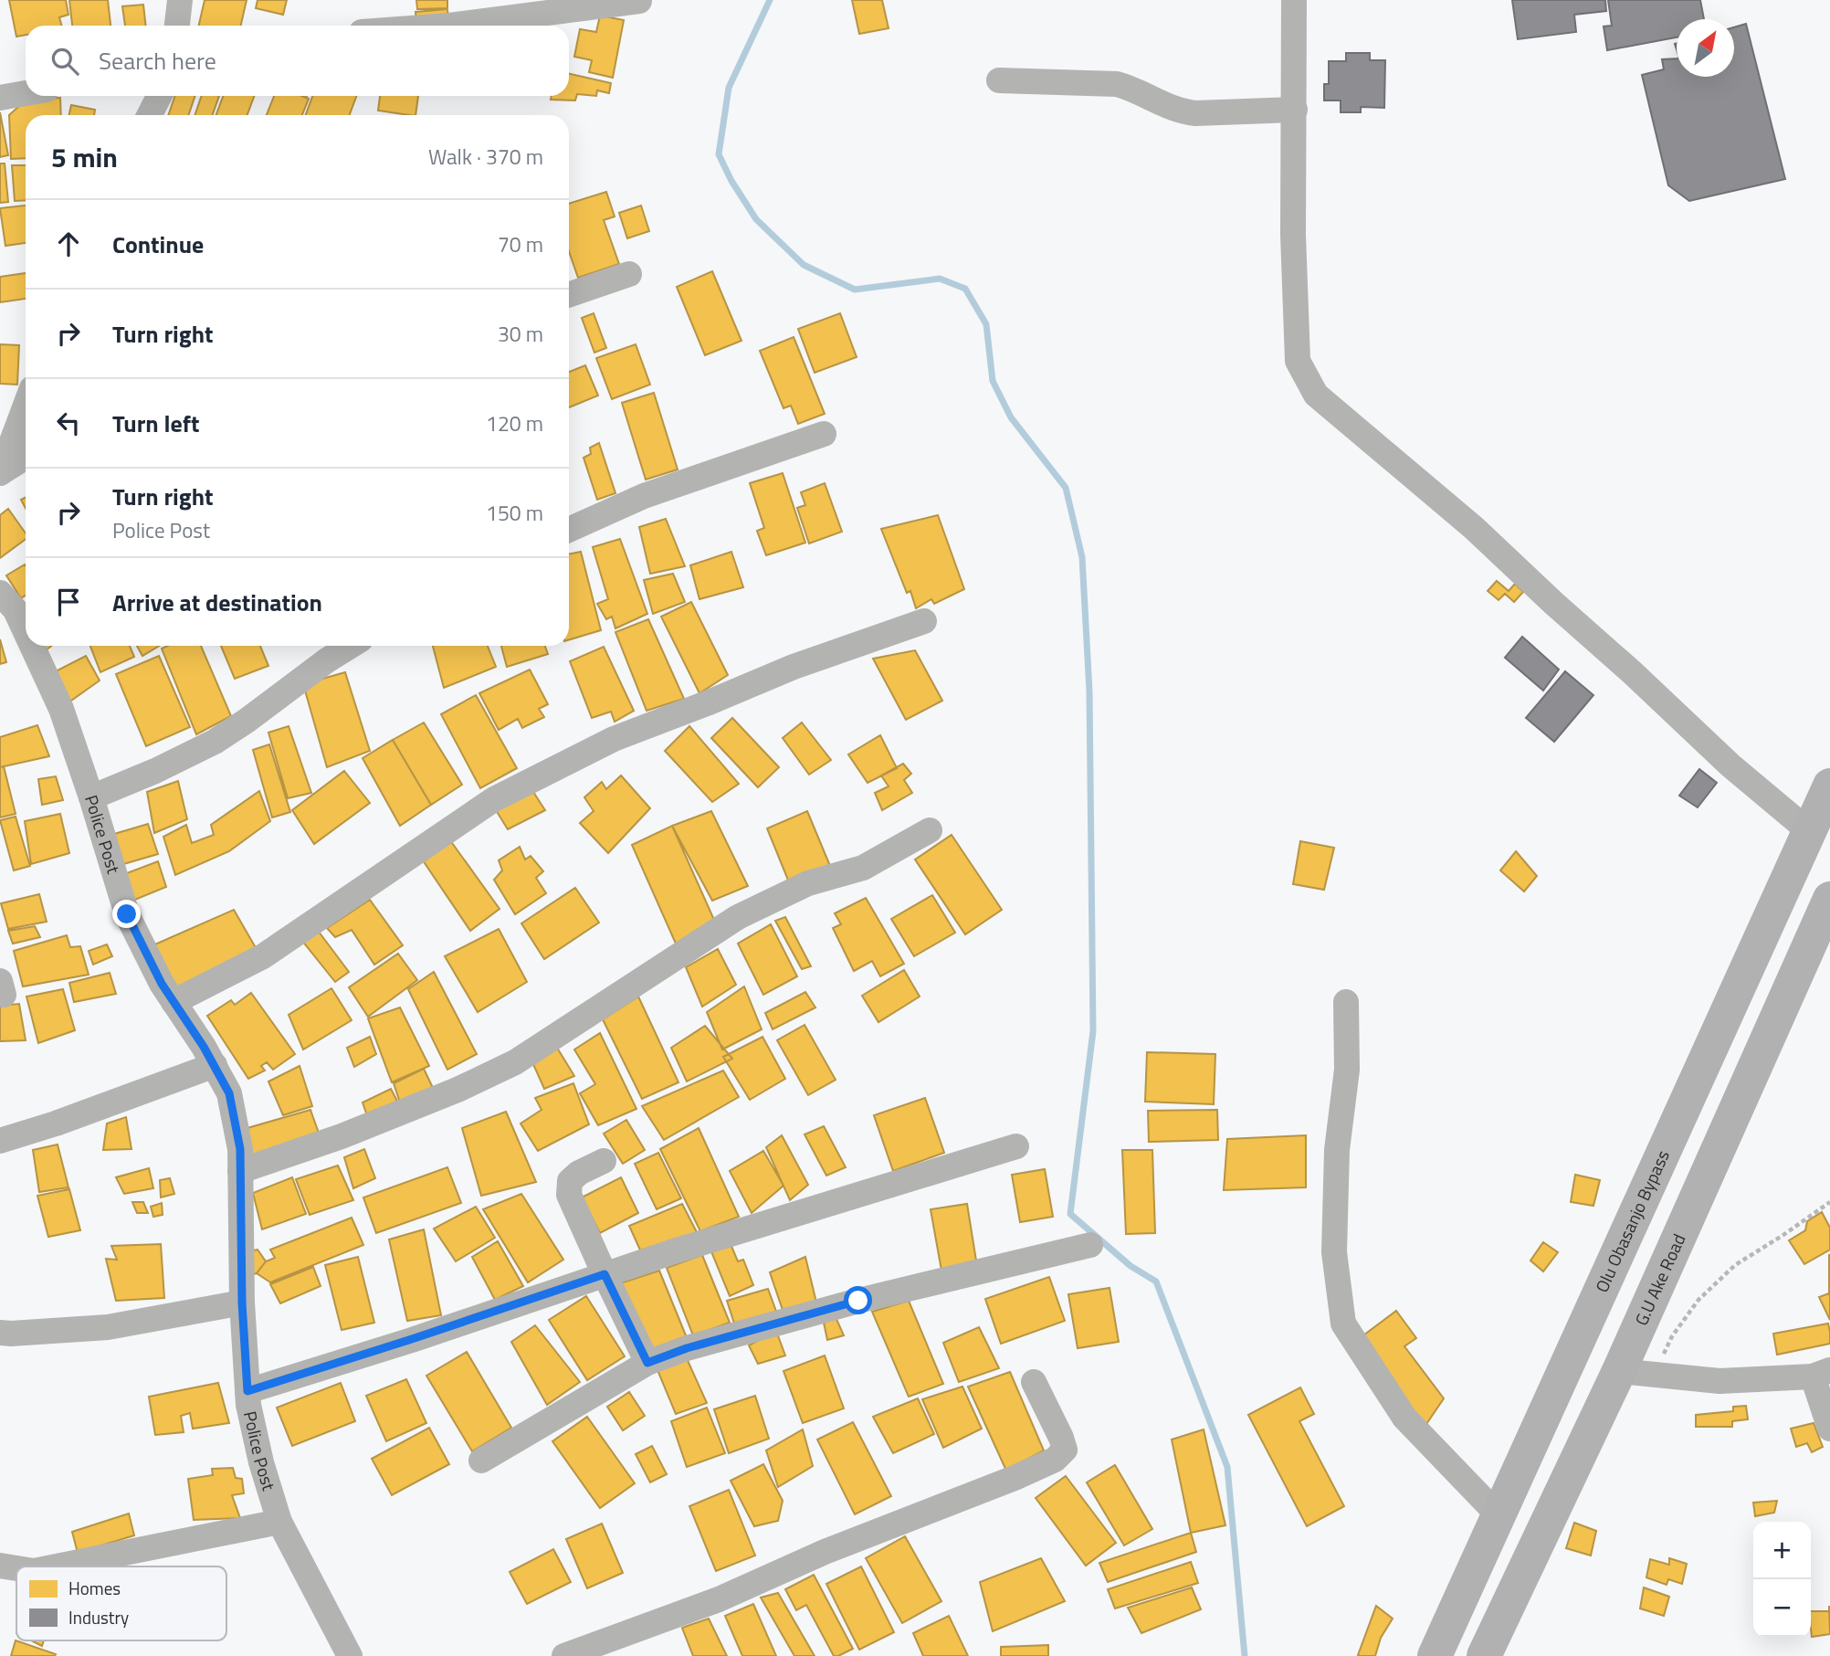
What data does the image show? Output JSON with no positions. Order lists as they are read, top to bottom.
{
  "streets": {
    "main road": ["Olu Obasanjo Bypass", "G.U Ake Road"],
    "street": ["Police Post"]
  },
  "legend": ["Homes", "Industry"],
  "north": "top right",
  "page": {
    "search": "Search here",
    "heading": ["5 min", "Walk · 370 m"],
    "list": [
      ["Continue", "70 m"],
      ["Turn right", "30 m"],
      ["Turn left", "120 m"],
      ["Turn right", "Police Post", "150 m"],
      "Arrive at destination"
    ],
    "map_buttons": ["+", "−"]
  }
}
